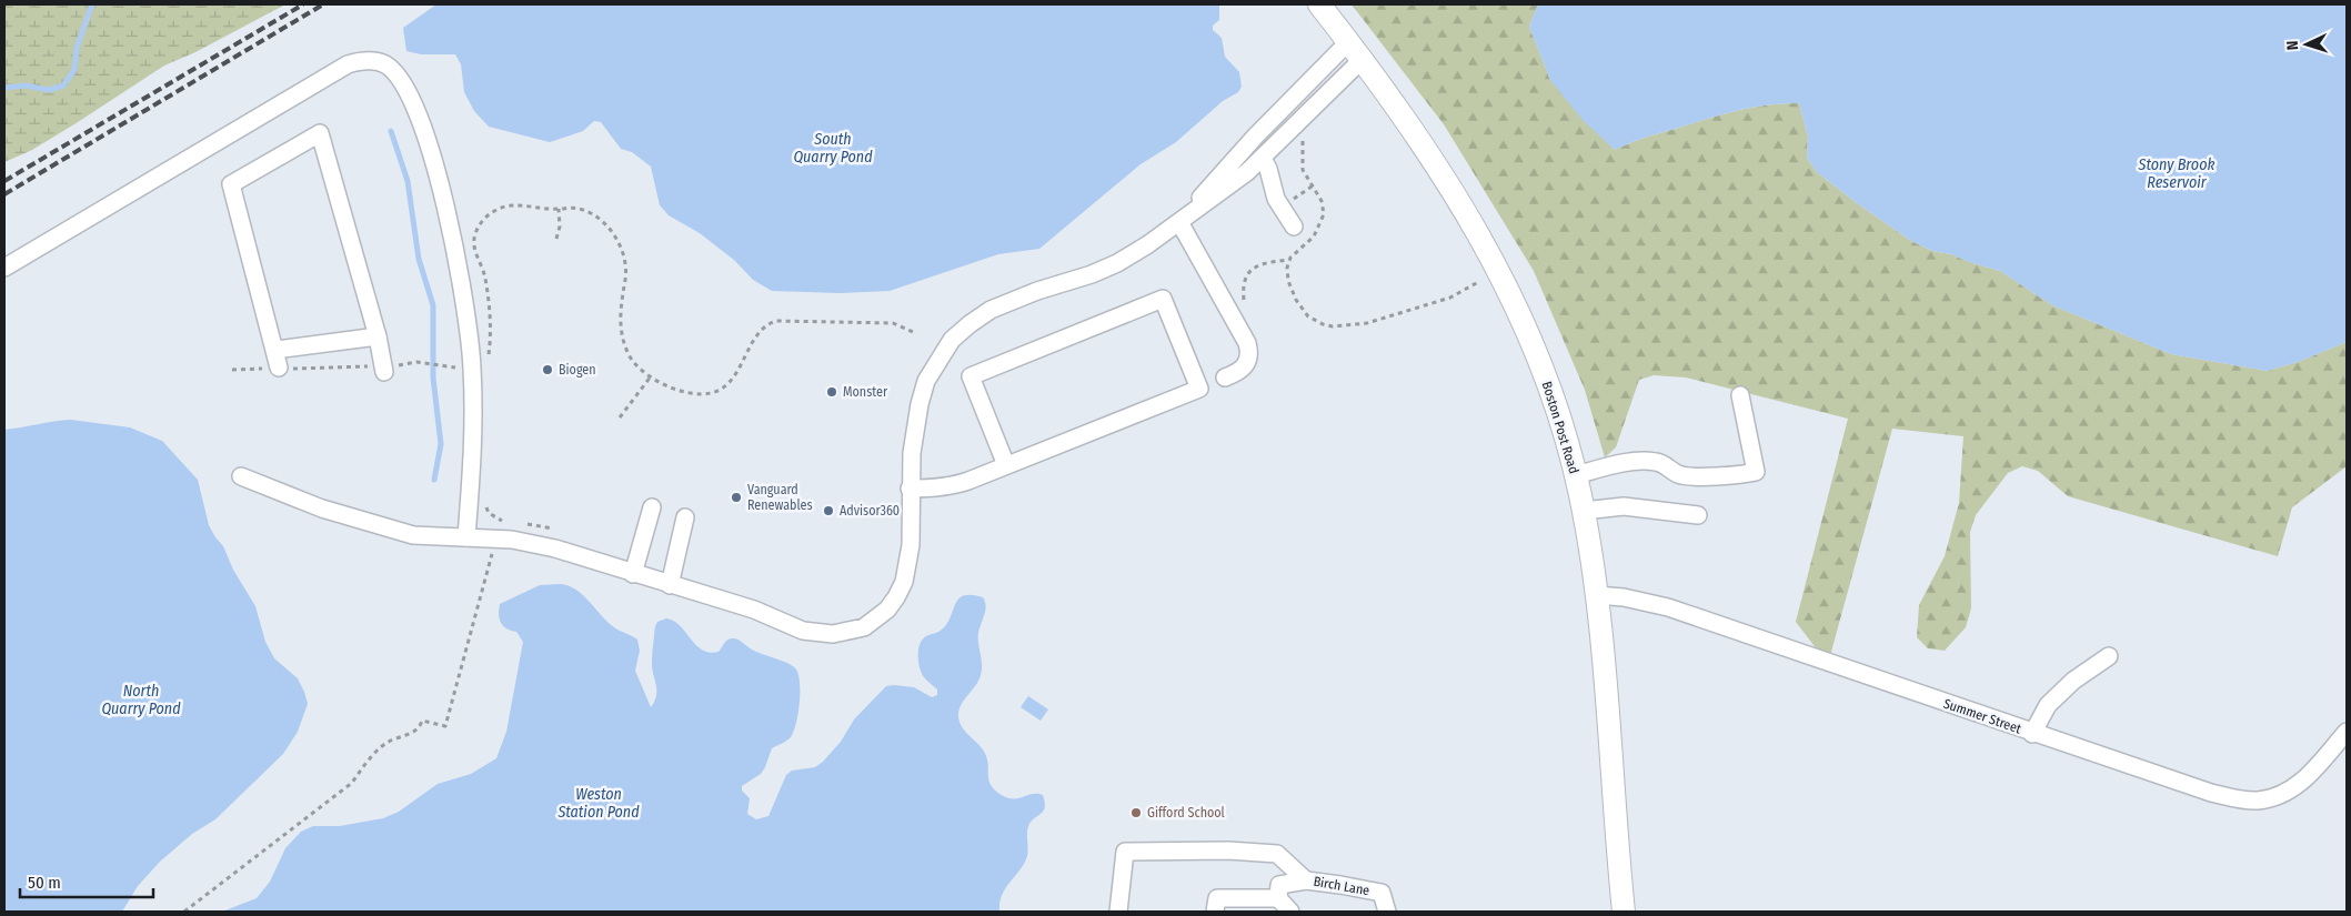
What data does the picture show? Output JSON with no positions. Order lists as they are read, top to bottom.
{
  "streets": {
    "main road": ["Boston Post Road"],
    "street": ["Summer Street", "Birch Lane"]
  },
  "crossings": [
    ["Boston Post Road", "Summer Street"]
  ],
  "water": [
    "South Quarry Pond",
    "Stony Brook Reservoir",
    "North Quarry Pond",
    "Weston Station Pond"
  ],
  "places": [
    "Biogen",
    "Monster",
    "Vanguard Renewables",
    "Advisor360",
    "Gifford School"
  ],
  "scale_bar": "50 m",
  "north": "left"
}
